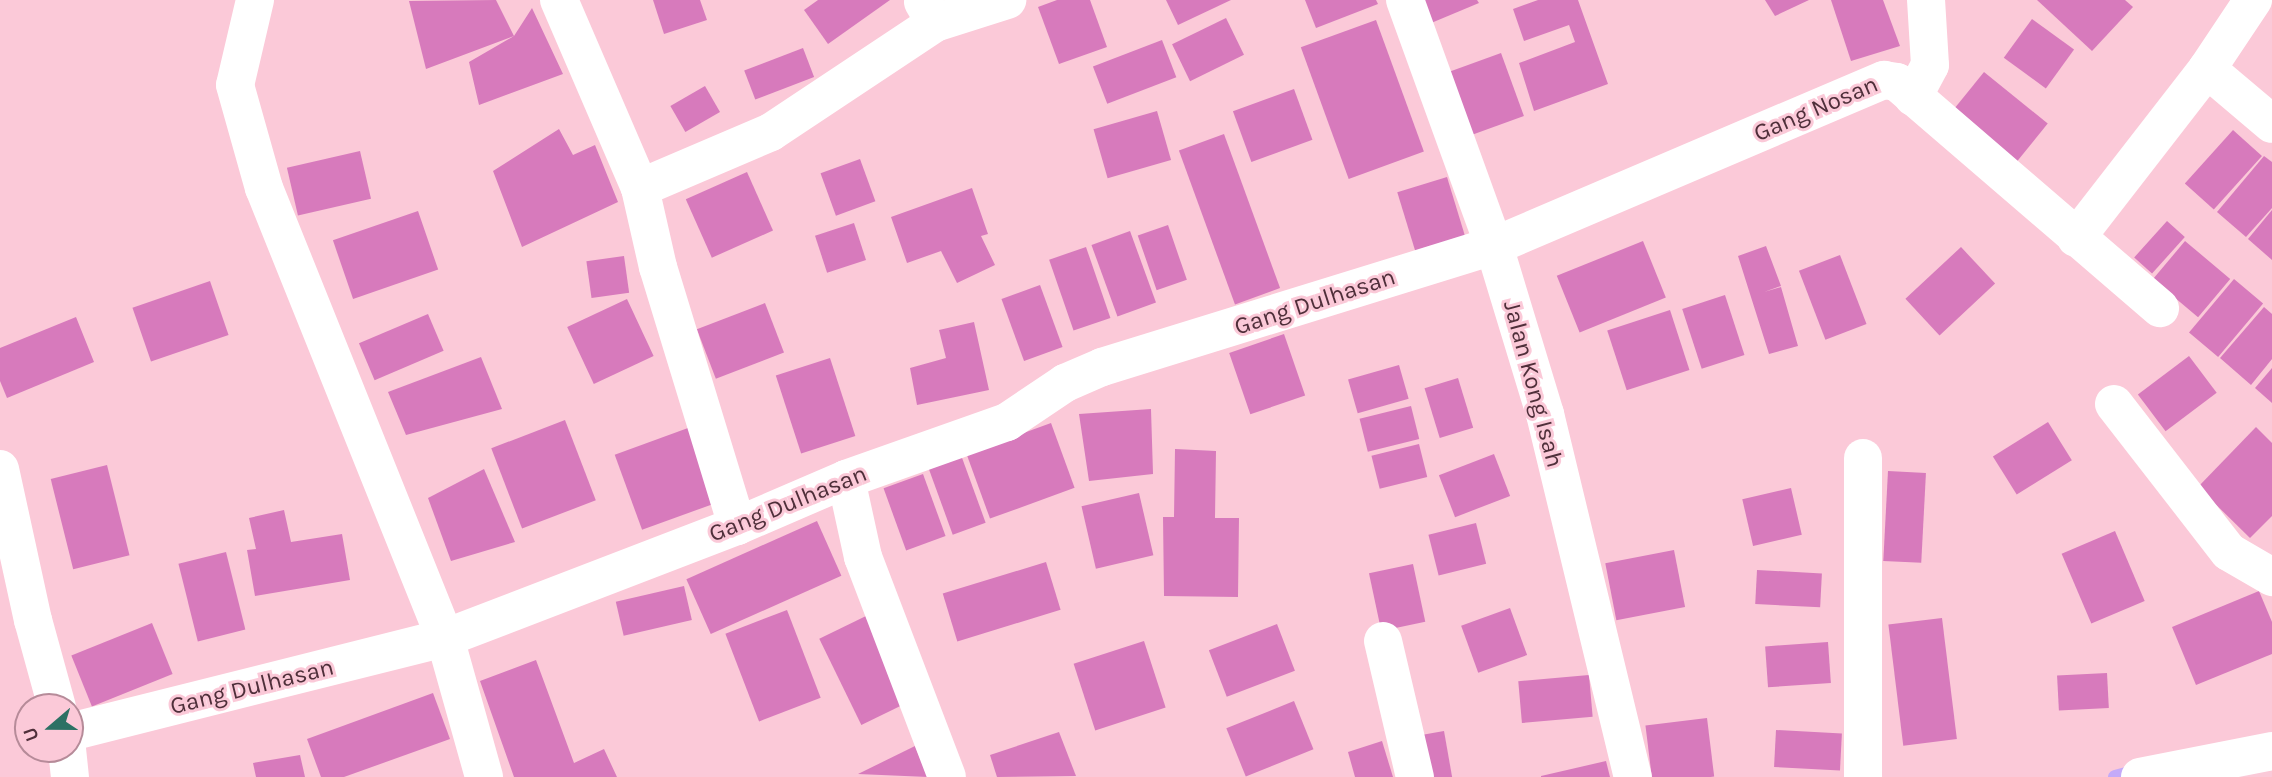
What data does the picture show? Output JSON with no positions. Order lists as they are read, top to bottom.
{
  "streets": {
    "street": ["Gang Nosan", "Gang Dulhasan", "Jalan Kong Isah"]
  },
  "crossings": [
    ["Gang Nosan", "Gang Dulhasan"],
    ["Gang Nosan", "Jalan Kong Isah"],
    ["Gang Dulhasan", "Jalan Kong Isah"]
  ],
  "north": "left"
}
